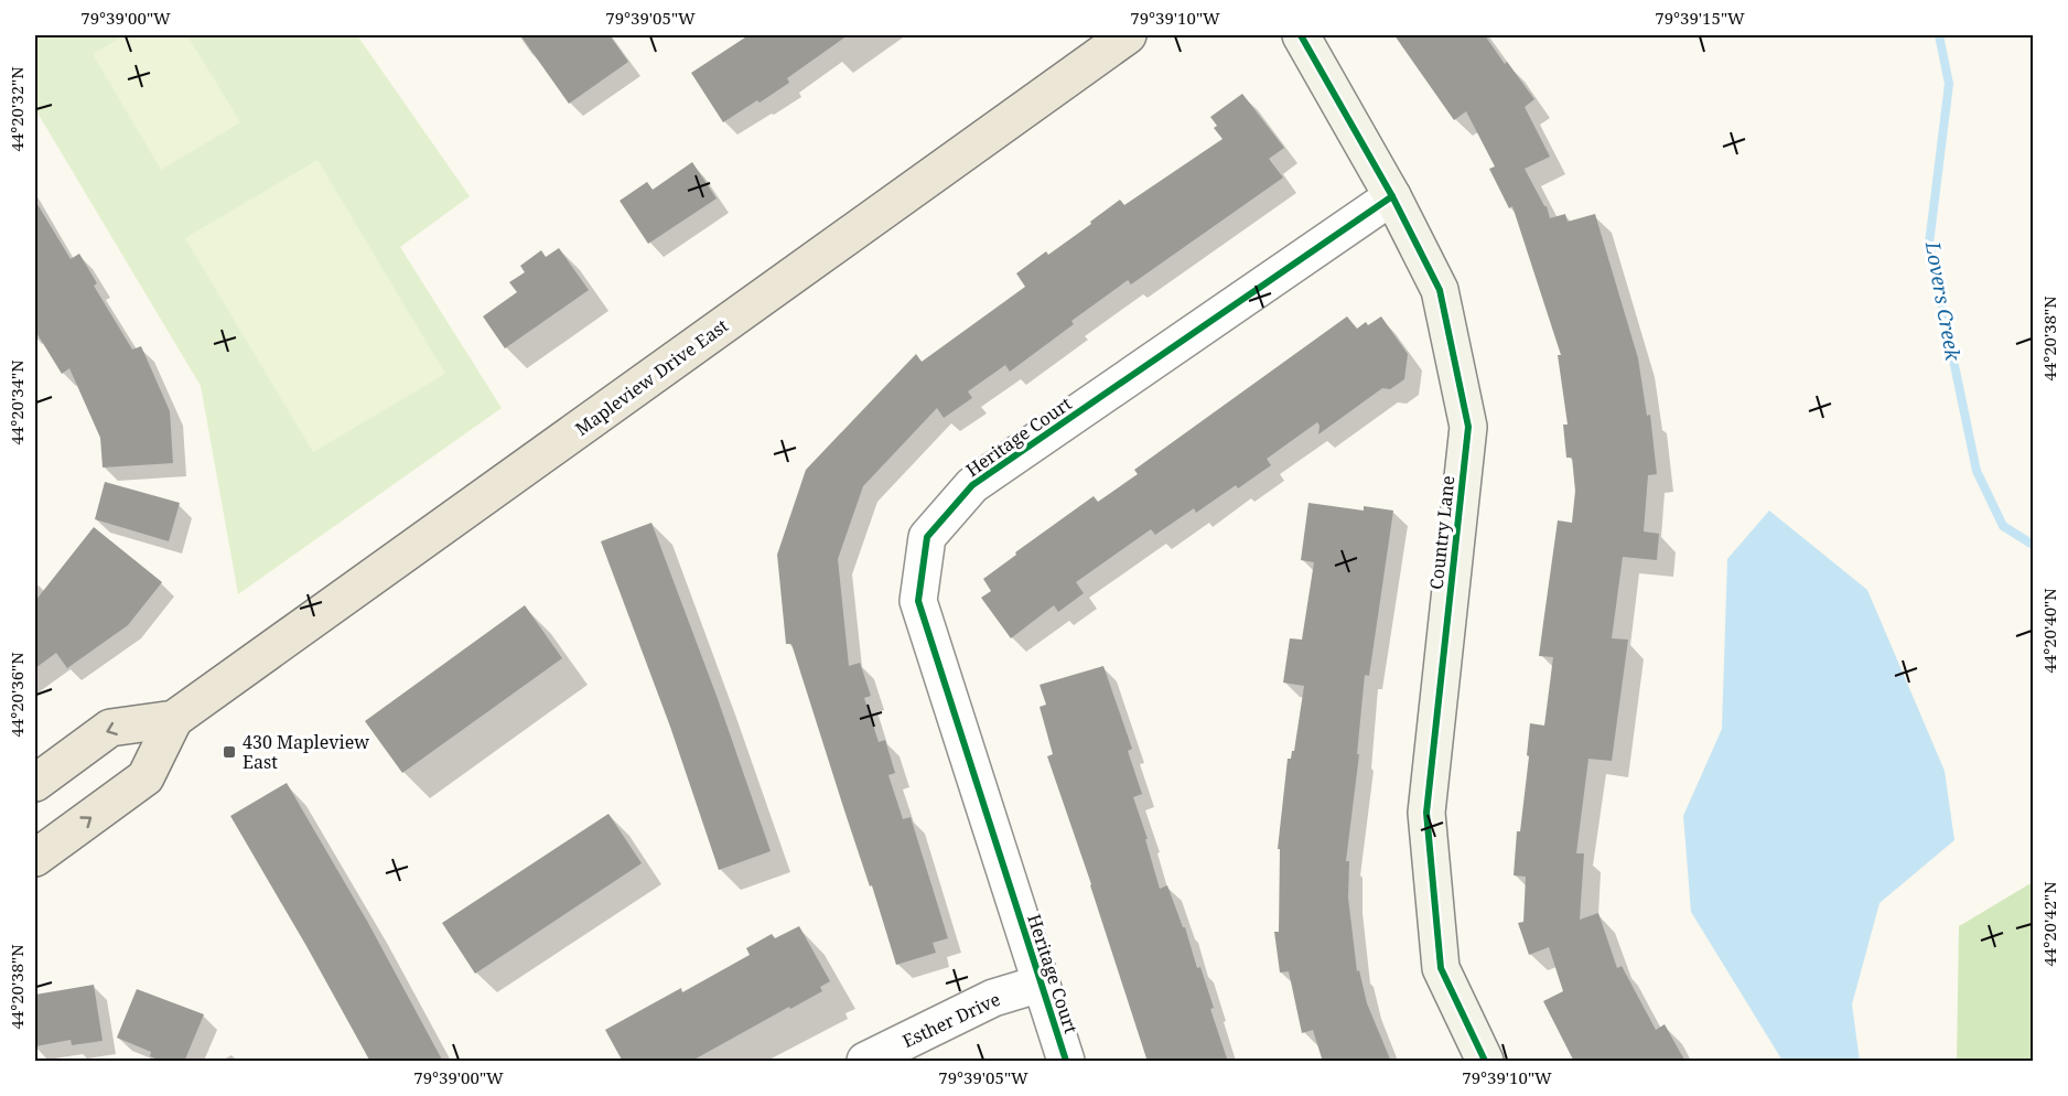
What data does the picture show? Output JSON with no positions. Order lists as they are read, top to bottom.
{
  "streets": {
    "main road": ["Mapleview Drive East"],
    "street": ["Heritage Court", "Country Lane", "Esther Drive"]
  },
  "crossings": [
    ["Heritage Court", "Country Lane"],
    ["Heritage Court", "Esther Drive"]
  ],
  "water": ["Lovers Creek"],
  "places": {
    "transit": ["430 Mapleview East"]
  },
  "coordinates": [
    "79°39'00\"W",
    "79°39'05\"W",
    "79°39'10\"W",
    "79°39'15\"W",
    "44°20'32\"N",
    "44°20'38\"N",
    "44°20'34\"N",
    "44°20'40\"N",
    "44°20'36\"N",
    "44°20'42\"N"
  ]
}
